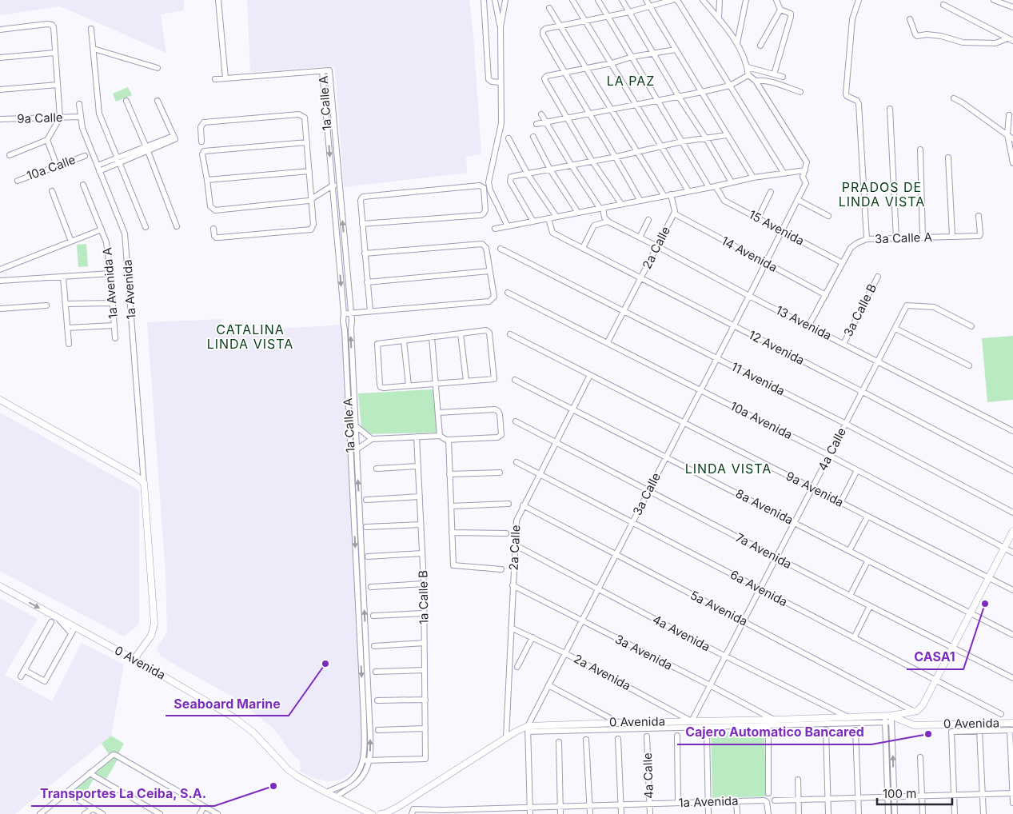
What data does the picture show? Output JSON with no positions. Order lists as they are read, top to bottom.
{
  "streets": {
    "street": [
      "1a Calle A",
      "9a Calle",
      "10a Calle",
      "15 Avenida",
      "3a Calle A",
      "2a Calle",
      "14 Avenida",
      "1a Avenida A",
      "1a Avenida",
      "3a Calle B",
      "13 Avenida",
      "12 Avenida",
      "11 Avenida",
      "10a Avenida",
      "4a Calle",
      "9a Avenida",
      "3a Calle",
      "8a Avenida",
      "7a Avenida",
      "6a Avenida",
      "1a Calle B",
      "5a Avenida",
      "4a Avenida",
      "3a Avenida",
      "0 Avenida",
      "2a Avenida"
    ]
  },
  "crossings": [
    ["1a Calle A", "1a Calle B"],
    ["1a Calle A", "0 Avenida"],
    ["9a Calle", "1a Avenida"],
    ["15 Avenida", "3a Calle A"],
    ["15 Avenida", "3a Calle"],
    ["3a Calle A", "14 Avenida"],
    ["3a Calle A", "13 Avenida"],
    ["2a Calle", "14 Avenida"],
    ["2a Calle", "13 Avenida"],
    ["2a Calle", "12 Avenida"],
    ["2a Calle", "11 Avenida"],
    ["2a Calle", "10a Avenida"],
    ["2a Calle", "9a Avenida"],
    ["2a Calle", "8a Avenida"],
    ["2a Calle", "7a Avenida"],
    ["2a Calle", "6a Avenida"],
    ["2a Calle", "5a Avenida"],
    ["2a Calle", "4a Avenida"],
    ["2a Calle", "3a Avenida"],
    ["2a Calle", "0 Avenida"],
    ["2a Calle", "2a Avenida"],
    ["14 Avenida", "3a Calle"],
    ["1a Avenida", "4a Calle"],
    ["1a Avenida", "3a Calle"],
    ["1a Avenida", "0 Avenida"],
    ["3a Calle B", "13 Avenida"],
    ["13 Avenida", "4a Calle"],
    ["13 Avenida", "3a Calle"],
    ["12 Avenida", "4a Calle"],
    ["12 Avenida", "3a Calle"],
    ["11 Avenida", "4a Calle"],
    ["11 Avenida", "3a Calle"],
    ["10a Avenida", "4a Calle"],
    ["10a Avenida", "3a Calle"],
    ["4a Calle", "9a Avenida"],
    ["4a Calle", "8a Avenida"],
    ["4a Calle", "7a Avenida"],
    ["4a Calle", "6a Avenida"],
    ["4a Calle", "5a Avenida"],
    ["4a Calle", "4a Avenida"],
    ["4a Calle", "3a Avenida"],
    ["4a Calle", "0 Avenida"],
    ["4a Calle", "2a Avenida"],
    ["9a Avenida", "3a Calle"],
    ["3a Calle", "8a Avenida"],
    ["3a Calle", "7a Avenida"],
    ["3a Calle", "6a Avenida"],
    ["3a Calle", "5a Avenida"],
    ["3a Calle", "4a Avenida"],
    ["3a Calle", "3a Avenida"],
    ["3a Calle", "0 Avenida"],
    ["3a Calle", "2a Avenida"],
    ["4a Avenida", "0 Avenida"],
    ["3a Avenida", "0 Avenida"],
    ["0 Avenida", "2a Avenida"]
  ],
  "districts": [
    "LA PAZ",
    "PRADOS DE LINDA VISTA",
    "CATALINA LINDA VISTA",
    "LINDA VISTA"
  ],
  "places": [
    "CASA1",
    "Seaboard Marine",
    "Cajero Automatico Bancared",
    "Transportes La Ceiba, S.A."
  ],
  "scale_bar": "100 m"
}
